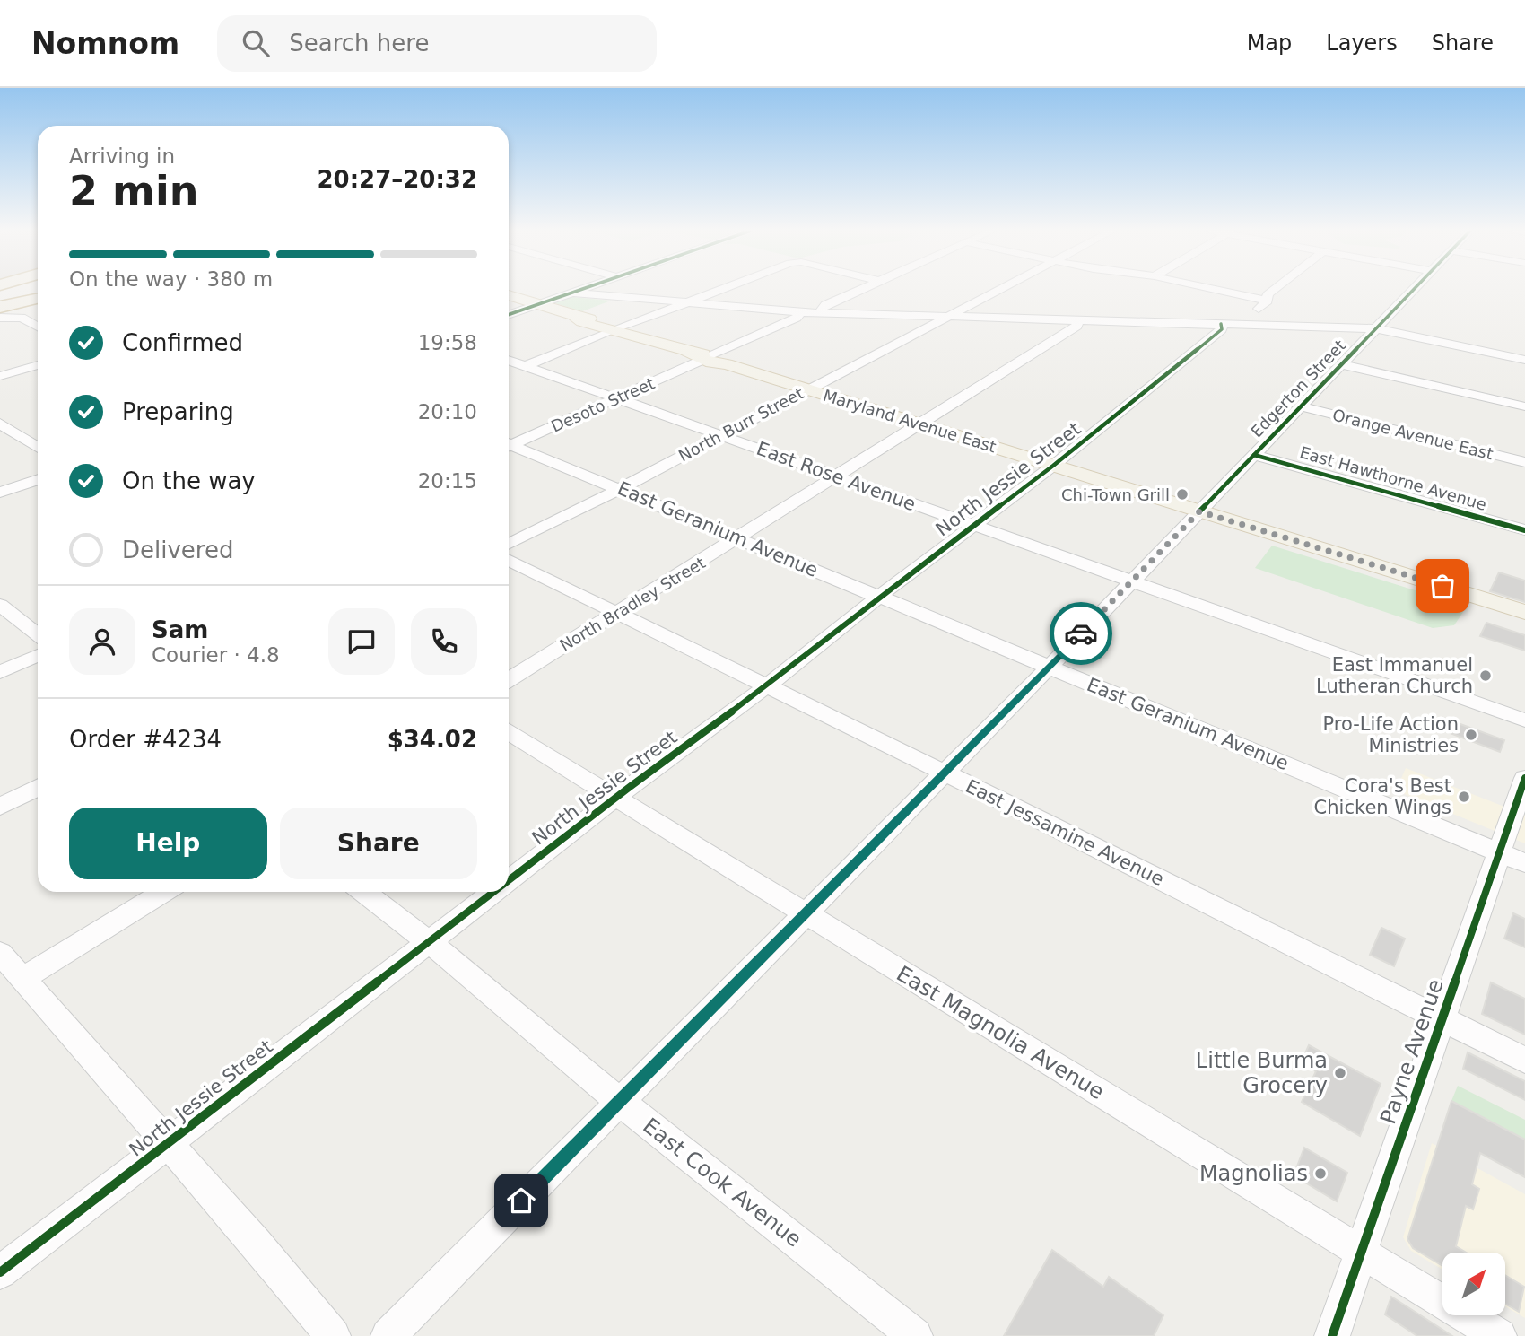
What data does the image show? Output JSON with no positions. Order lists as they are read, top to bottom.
{
  "streets": {
    "main road": ["Maryland Avenue East"],
    "street": [
      "Edgerton Street",
      "Desoto Street",
      "North Burr Street",
      "Orange Avenue East",
      "East Rose Avenue",
      "East Hawthorne Avenue",
      "North Jessie Street",
      "East Geranium Avenue",
      "North Bradley Street",
      "East Jessamine Avenue",
      "East Magnolia Avenue",
      "Payne Avenue",
      "East Cook Avenue"
    ]
  },
  "crossings": [
    ["Edgerton Street", "Maryland Avenue East"],
    ["Edgerton Street", "Orange Avenue East"],
    ["Edgerton Street", "East Rose Avenue"],
    ["Edgerton Street", "East Hawthorne Avenue"],
    ["Edgerton Street", "East Geranium Avenue"],
    ["Edgerton Street", "East Jessamine Avenue"],
    ["Edgerton Street", "East Magnolia Avenue"],
    ["Edgerton Street", "East Cook Avenue"],
    ["Desoto Street", "Maryland Avenue East"],
    ["Desoto Street", "East Rose Avenue"],
    ["Maryland Avenue East", "North Burr Street"],
    ["Maryland Avenue East", "North Jessie Street"],
    ["Maryland Avenue East", "North Bradley Street"],
    ["North Burr Street", "East Rose Avenue"],
    ["North Burr Street", "East Geranium Avenue"],
    ["East Rose Avenue", "North Jessie Street"],
    ["East Rose Avenue", "North Bradley Street"],
    ["North Jessie Street", "East Geranium Avenue"],
    ["North Jessie Street", "East Jessamine Avenue"],
    ["North Jessie Street", "East Magnolia Avenue"],
    ["North Jessie Street", "East Cook Avenue"],
    ["East Geranium Avenue", "North Bradley Street"],
    ["East Geranium Avenue", "Payne Avenue"],
    ["North Bradley Street", "East Jessamine Avenue"],
    ["East Jessamine Avenue", "Payne Avenue"],
    ["East Magnolia Avenue", "Payne Avenue"]
  ],
  "places": [
    "Chi-Town Grill",
    "East Immanuel Lutheran Church",
    "Pro-Life Action Ministries",
    "Cora's Best Chicken Wings",
    "Little Burma Grocery",
    "Magnolias"
  ],
  "north": "top right",
  "page": {
    "header": "Nomnom",
    "search": "Search here",
    "nav": ["Map", "Layers", "Share"],
    "heading": ["2 min", "Arriving in", "20:27–20:32"],
    "panel": [
      "Sam",
      "Courier · 4.8",
      "Order #4234",
      "$34.02"
    ],
    "bar": "On the way · 380 m",
    "list": [
      ["Confirmed", "19:58"],
      ["Preparing", "20:10"],
      ["On the way", "20:15"],
      "Delivered"
    ],
    "buttons": ["Help", "Share"]
  }
}
